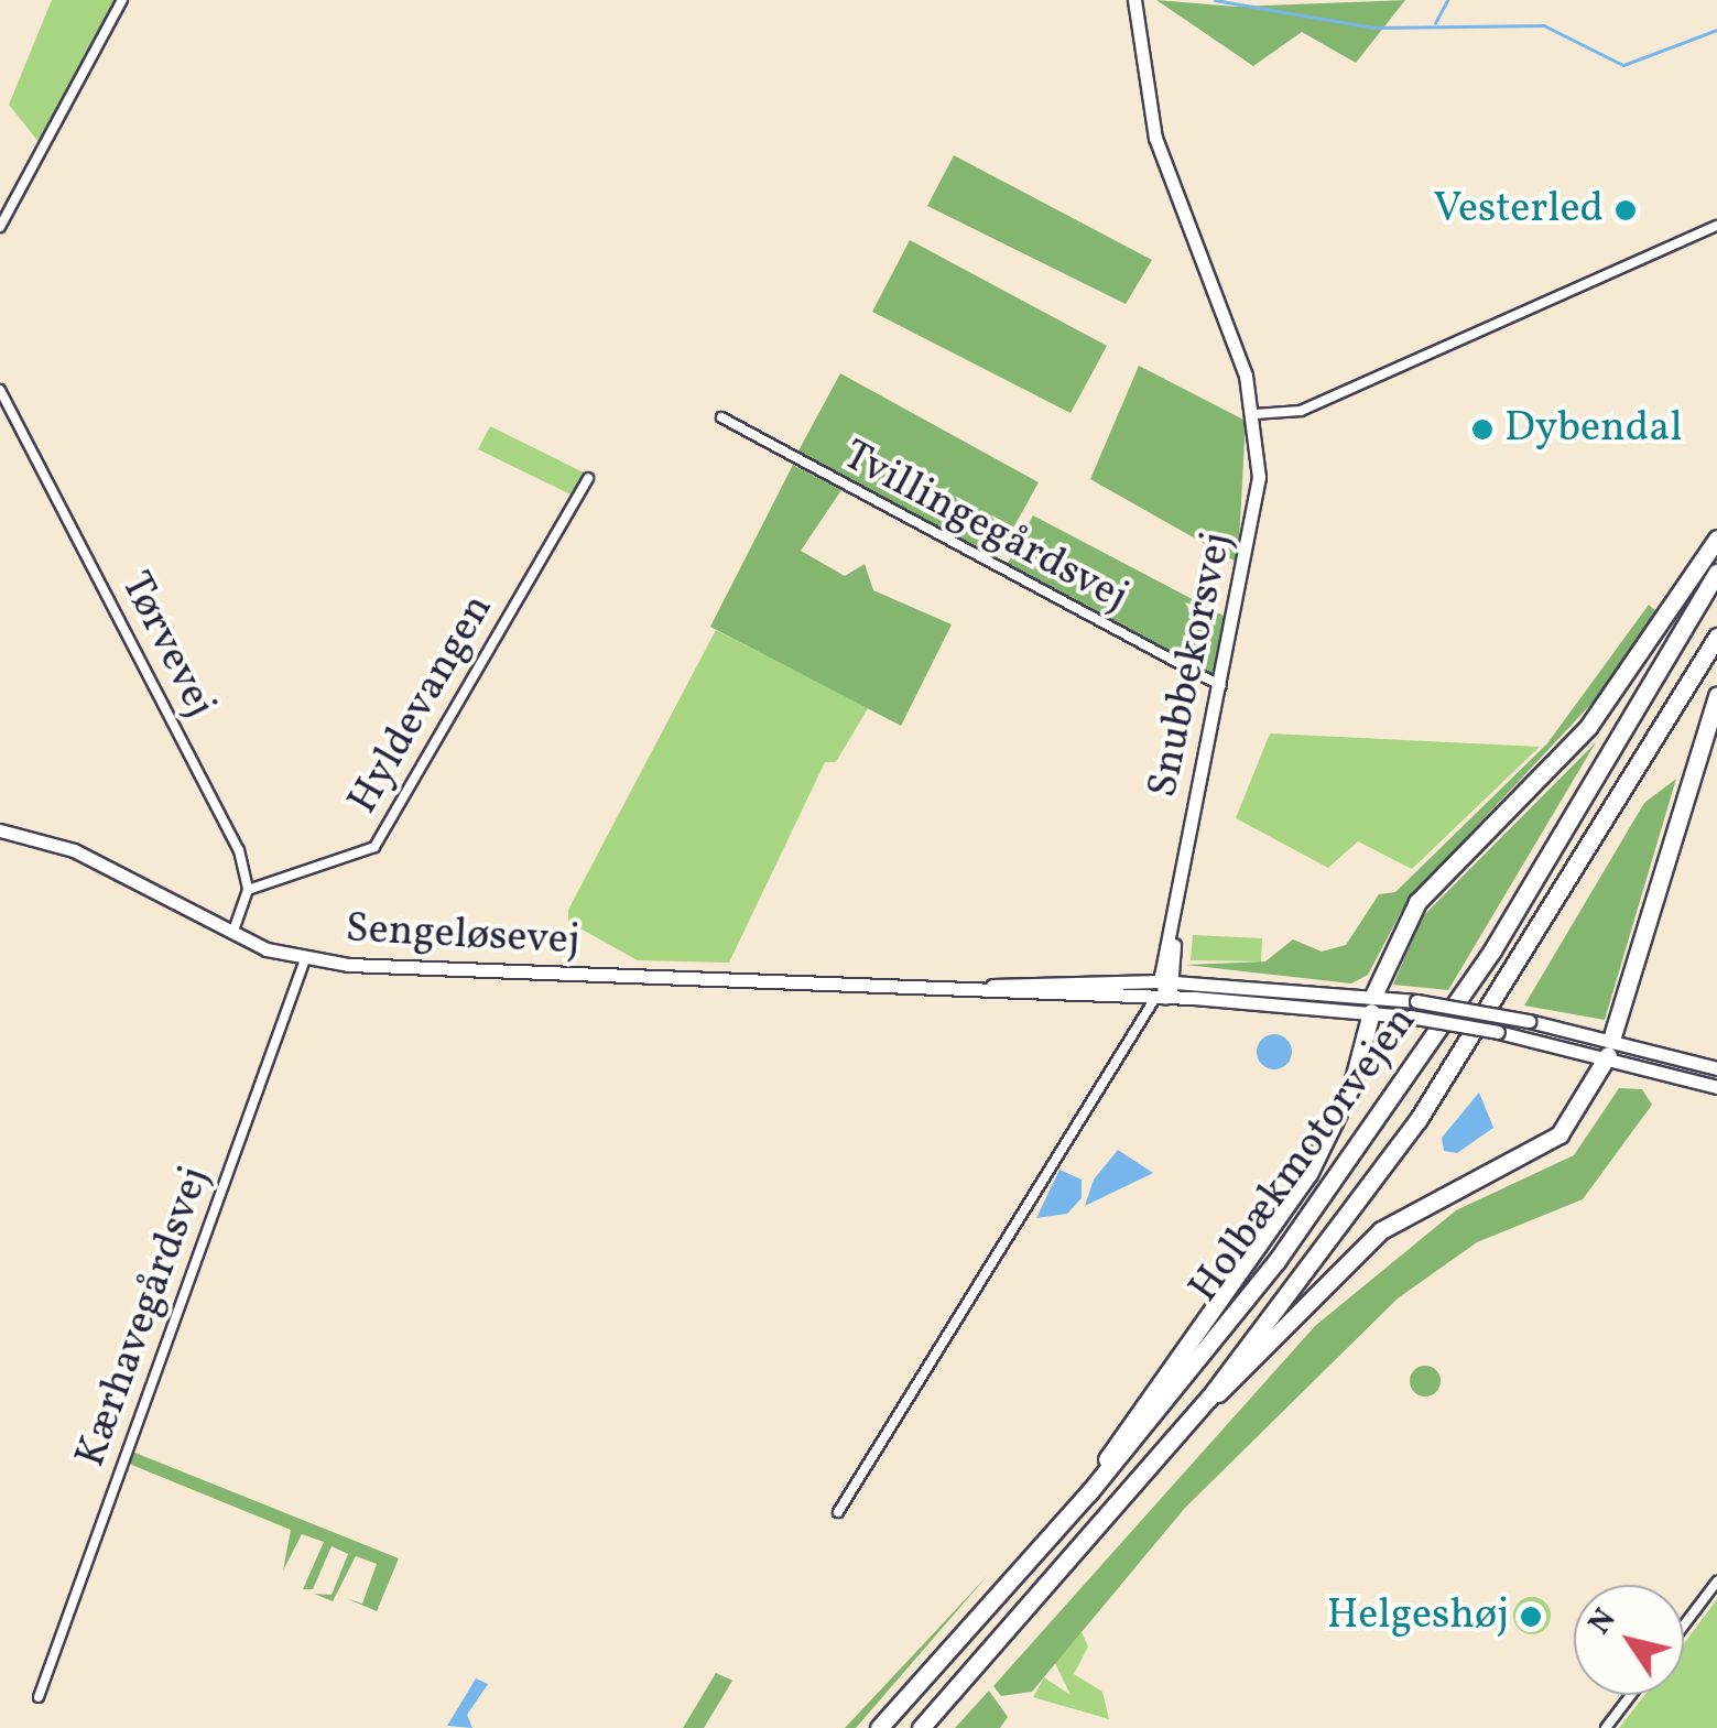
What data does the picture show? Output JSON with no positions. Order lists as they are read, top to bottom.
{
  "streets": {
    "highway": ["Holbækmotorvejen"],
    "street": [
      "Tvillingegårdsvej",
      "Tørvevej",
      "Snubbekorsvej",
      "Hyldevangen",
      "Sengeløsevej",
      "Kærhavegårdsvej"
    ]
  },
  "crossings": [
    ["Tvillingegårdsvej", "Snubbekorsvej"],
    ["Tørvevej", "Hyldevangen"],
    ["Snubbekorsvej", "Sengeløsevej"],
    ["Sengeløsevej", "Kærhavegårdsvej"]
  ],
  "places": ["Vesterled", "Dybendal", "Helgeshøj"],
  "north": "top left"
}
